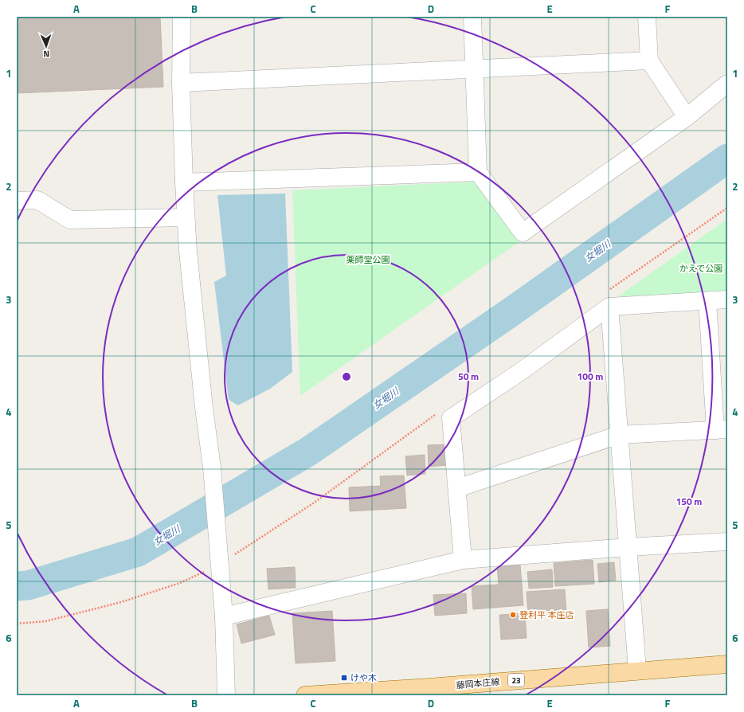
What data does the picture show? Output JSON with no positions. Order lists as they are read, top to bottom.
{
  "streets": {
    "main road": ["23", "藤岡本庄線"]
  },
  "water": ["女堀川"],
  "parks": ["薬師堂公園", "かえで公園"],
  "places": {
    "other": ["登利平 本庄店"],
    "transit": ["けや木"]
  },
  "north": "bottom",
  "grid": {
    "columns": [
      "A",
      "B",
      "C",
      "D",
      "E",
      "F"
    ],
    "rows": [
      "1",
      "2",
      "3",
      "4",
      "5",
      "6"
    ]
  },
  "rings": ["50 m", "100 m", "150 m"]
}
